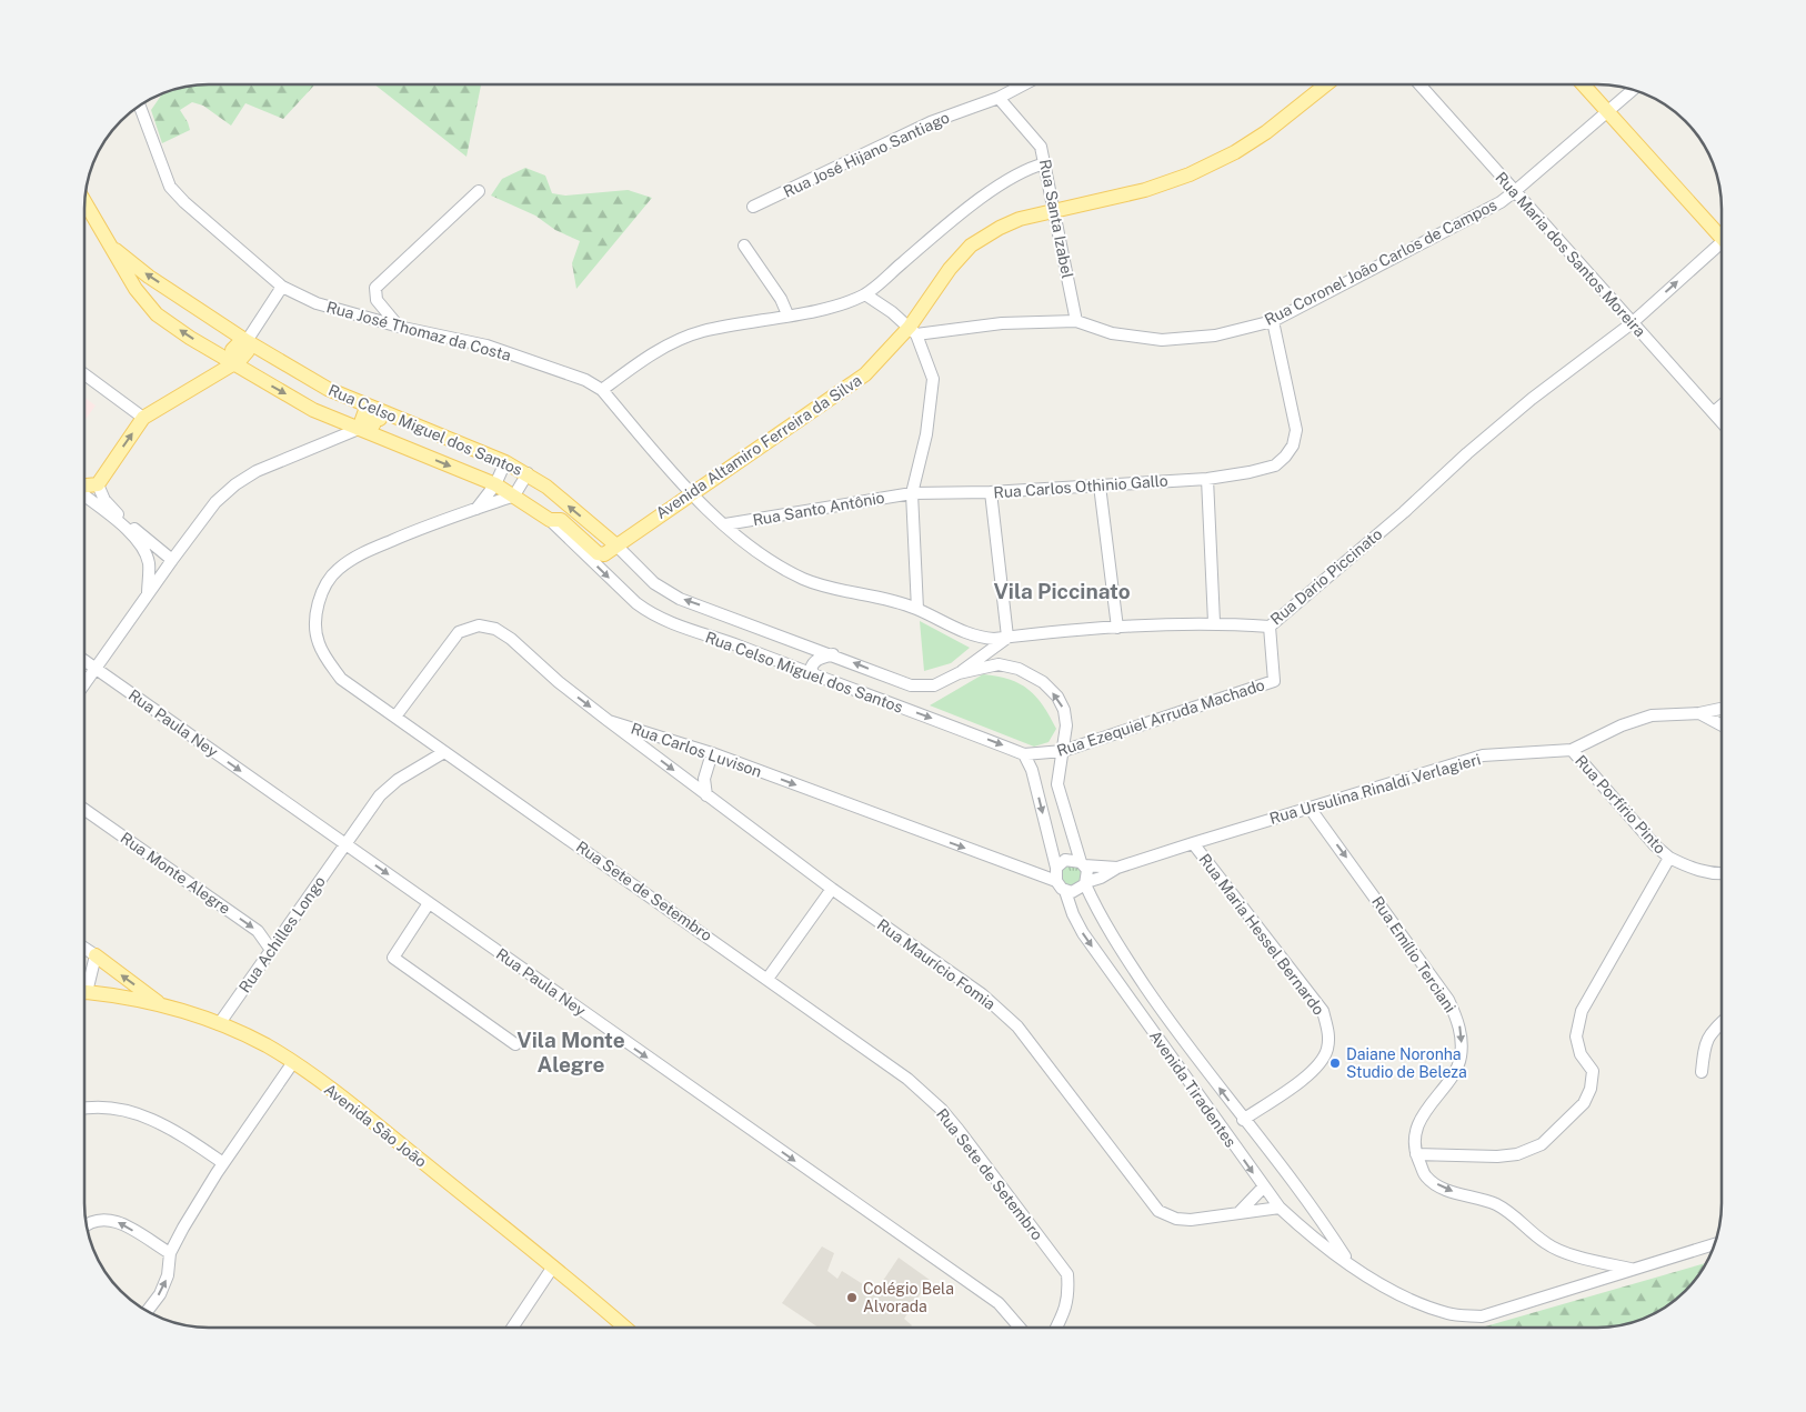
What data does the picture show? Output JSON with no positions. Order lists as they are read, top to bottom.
{
  "streets": {
    "main road": ["Rua Celso Miguel dos Santos", "Avenida Altamiro Ferreira da Silva", "Avenida São João"],
    "street": [
      "Rua José Hijano Santiago",
      "Rua Santa Izabel",
      "Rua Maria dos Santos Moreira",
      "Rua Coronel João Carlos de Campos",
      "Rua José Thomaz da Costa",
      "Rua Carlos Othinio Gallo",
      "Rua Santo Antônio",
      "Rua Dario Piccinato",
      "Rua Ezequiel Arruda Machado",
      "Rua Paula Ney",
      "Rua Carlos Luvison",
      "Rua Ursulina Rinaldi Verlagieri",
      "Rua Porfírio Pinto",
      "Rua Monte Alegre",
      "Rua Sete de Setembro",
      "Rua Achilles Longo",
      "Rua Maria Hessel Bernardo",
      "Rua Emílio Terciani",
      "Rua Maurício Fomia",
      "Avenida Tiradentes"
    ]
  },
  "crossings": [
    ["Rua José Hijano Santiago", "Rua Santa Izabel"],
    ["Rua Santa Izabel", "Rua Coronel João Carlos de Campos"],
    ["Rua Santa Izabel", "Avenida Altamiro Ferreira da Silva"],
    ["Rua Maria dos Santos Moreira", "Rua Coronel João Carlos de Campos"],
    ["Rua Maria dos Santos Moreira", "Rua Dario Piccinato"],
    ["Rua Coronel João Carlos de Campos", "Avenida Altamiro Ferreira da Silva"],
    ["Rua Coronel João Carlos de Campos", "Rua Carlos Othinio Gallo"],
    ["Rua José Thomaz da Costa", "Rua Dario Piccinato"],
    ["Rua Celso Miguel dos Santos", "Avenida Altamiro Ferreira da Silva"],
    ["Rua Celso Miguel dos Santos", "Rua Ezequiel Arruda Machado"],
    ["Rua Celso Miguel dos Santos", "Rua Sete de Setembro"],
    ["Avenida Altamiro Ferreira da Silva", "Rua Dario Piccinato"],
    ["Rua Carlos Othinio Gallo", "Rua Santo Antônio"],
    ["Rua Santo Antônio", "Rua Dario Piccinato"],
    ["Rua Dario Piccinato", "Rua Ezequiel Arruda Machado"],
    ["Rua Paula Ney", "Rua Achilles Longo"],
    ["Rua Carlos Luvison", "Rua Ursulina Rinaldi Verlagieri"],
    ["Rua Carlos Luvison", "Rua Sete de Setembro"],
    ["Rua Carlos Luvison", "Rua Maurício Fomia"],
    ["Rua Carlos Luvison", "Avenida Tiradentes"],
    ["Rua Ursulina Rinaldi Verlagieri", "Rua Porfírio Pinto"],
    ["Rua Ursulina Rinaldi Verlagieri", "Rua Maria Hessel Bernardo"],
    ["Rua Ursulina Rinaldi Verlagieri", "Rua Emílio Terciani"],
    ["Rua Ursulina Rinaldi Verlagieri", "Avenida Tiradentes"],
    ["Rua Monte Alegre", "Rua Achilles Longo"],
    ["Rua Sete de Setembro", "Rua Achilles Longo"],
    ["Rua Achilles Longo", "Avenida São João"],
    ["Rua Maria Hessel Bernardo", "Avenida Tiradentes"],
    ["Rua Maurício Fomia", "Avenida Tiradentes"]
  ],
  "one_way": [
    "Rua Paula Ney",
    "Rua Carlos Luvison",
    "Rua Monte Alegre",
    "Rua Emílio Terciani"
  ],
  "districts": ["Vila Piccinato", "Vila Monte Alegre"],
  "places": ["Daiane Noronha Studio de Beleza", "Colégio Bela Alvorada"]
}
